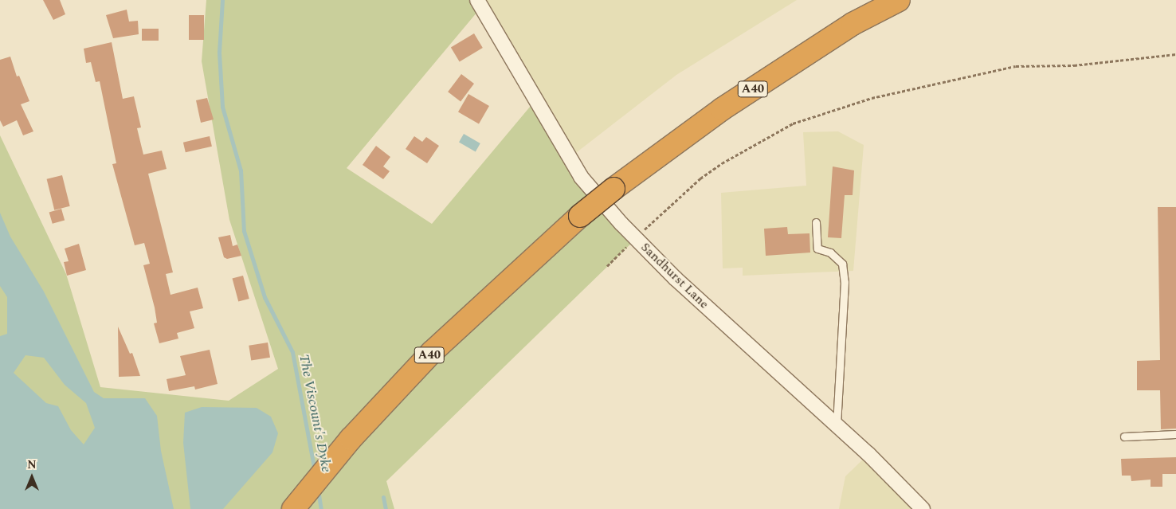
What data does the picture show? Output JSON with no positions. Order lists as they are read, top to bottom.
{
  "streets": {
    "highway": ["A40"],
    "street": ["Sandhurst Lane"]
  },
  "water": ["The Viscount's Dyke"],
  "north": "top"
}
